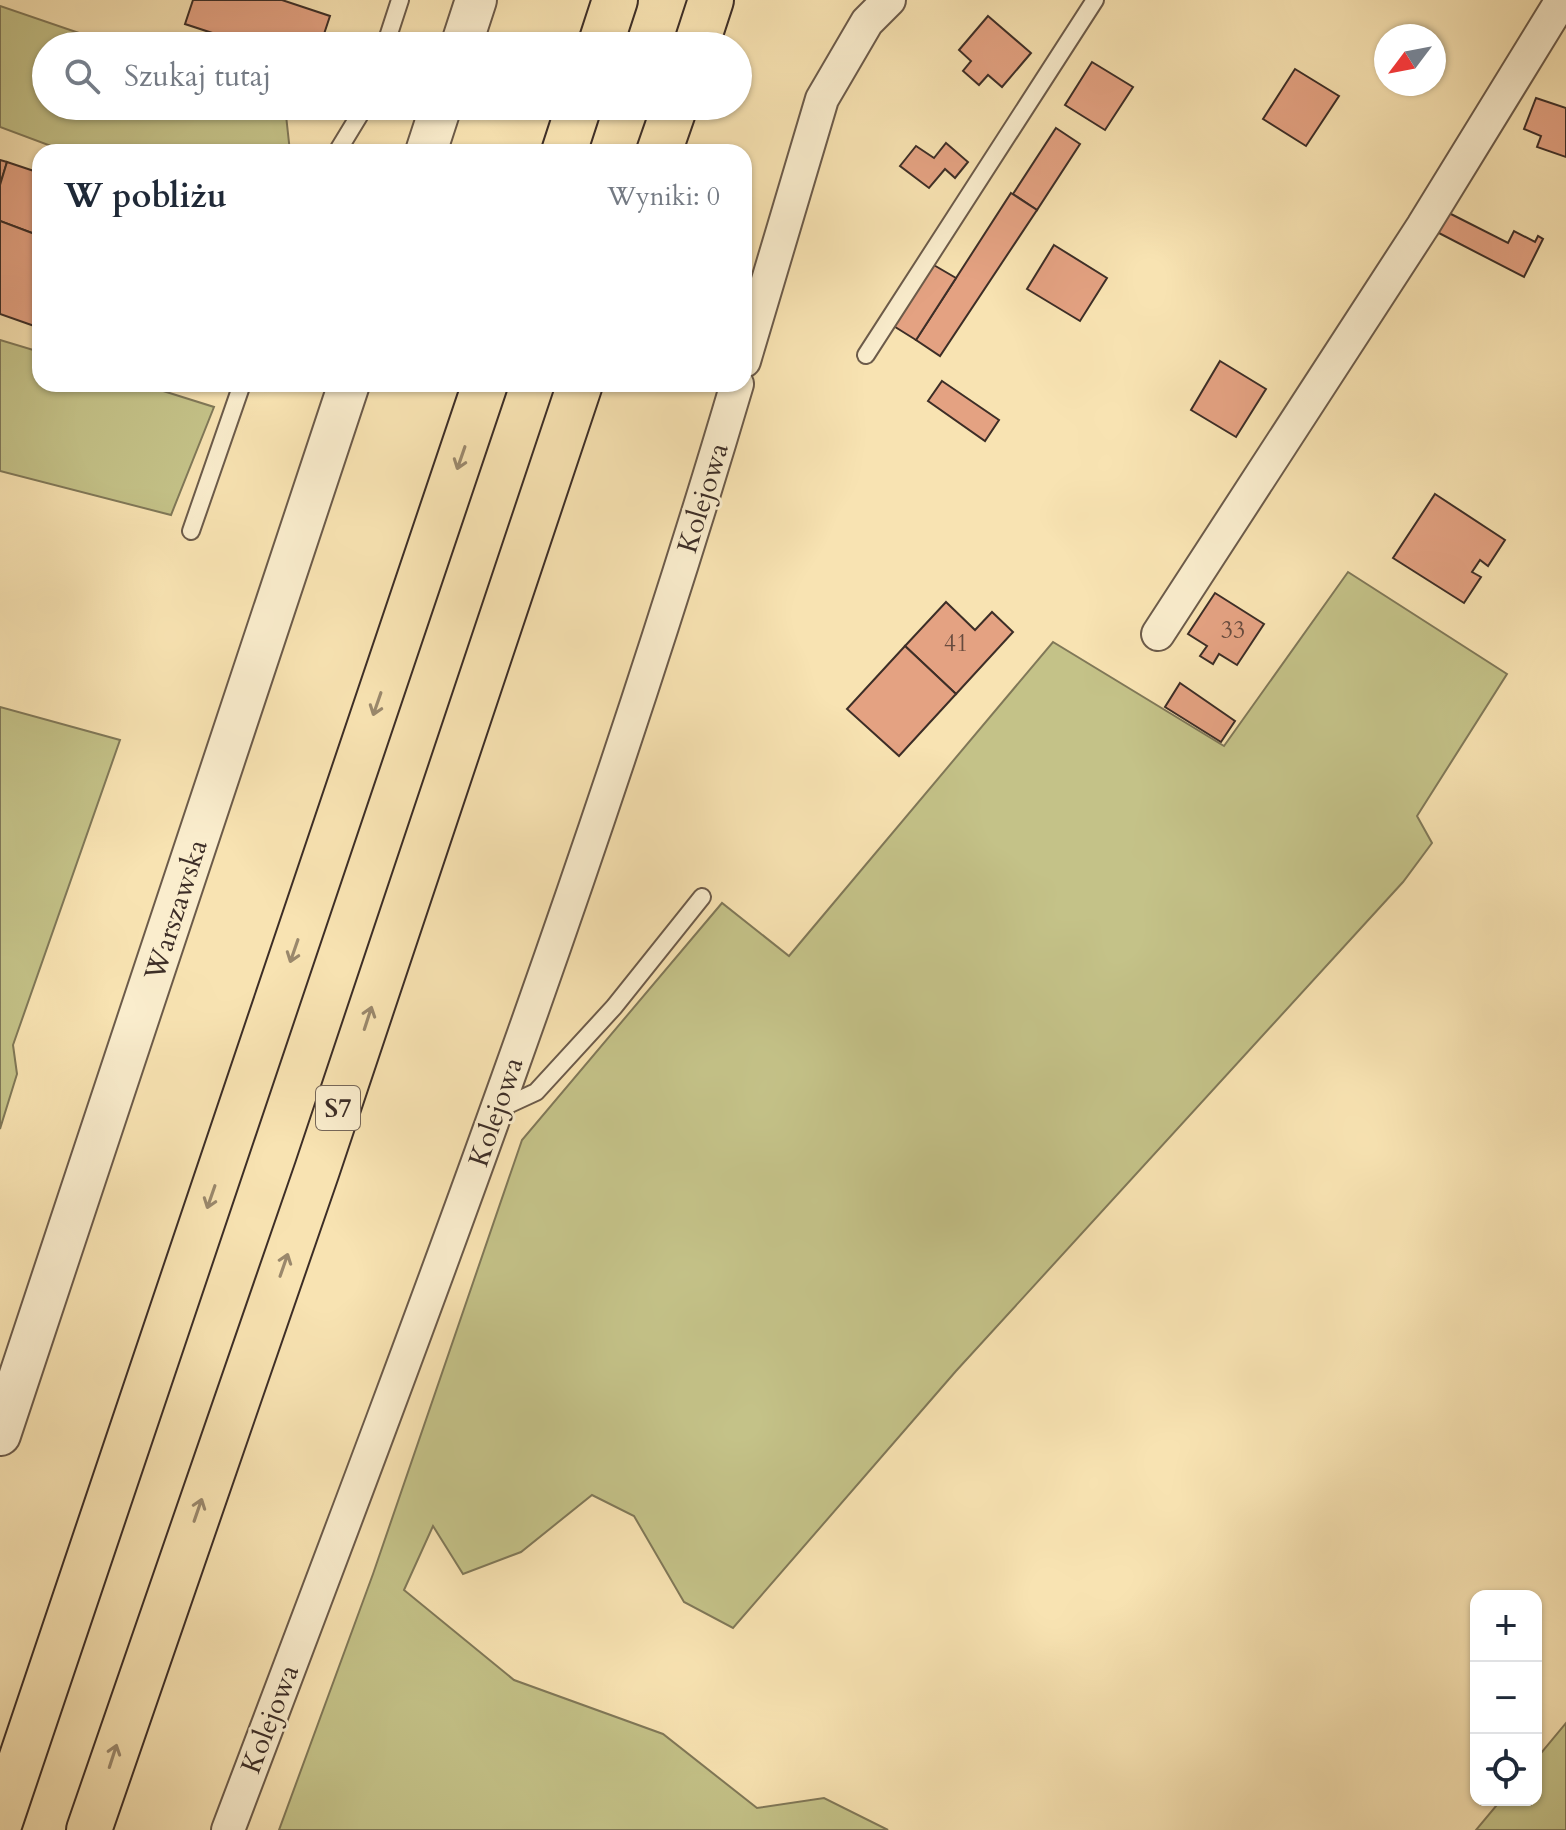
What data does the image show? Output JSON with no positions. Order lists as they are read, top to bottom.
{
  "streets": {
    "highway": ["S7"],
    "street": ["Kolejowa", "Warszawska"]
  },
  "house_numbers": ["33", "41"],
  "north": "bottom left",
  "page": {
    "search": "Szukaj tutaj",
    "heading": ["W pobliżu", "Wyniki: 0"],
    "map_buttons": ["+", "−"]
  }
}
